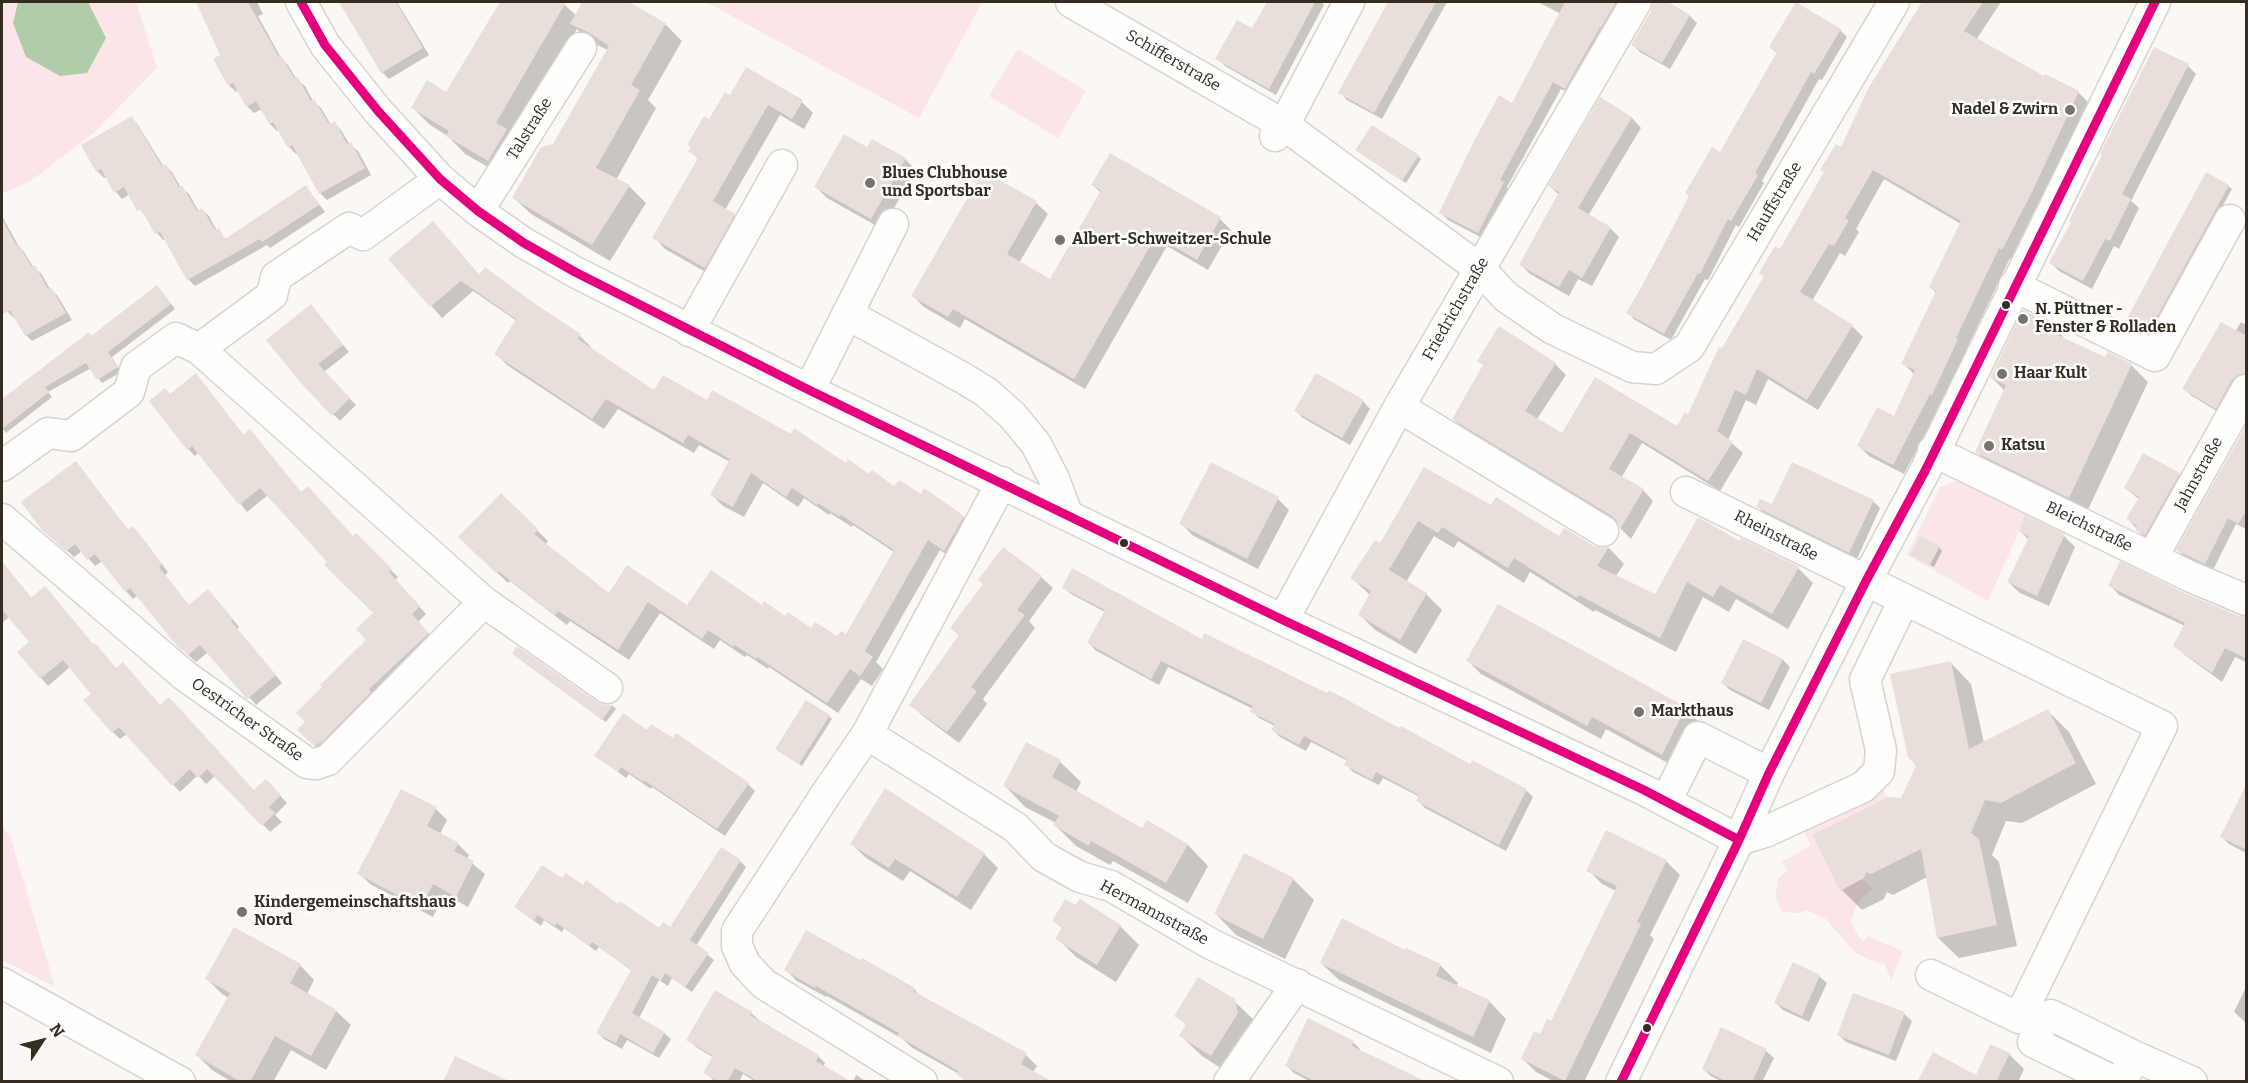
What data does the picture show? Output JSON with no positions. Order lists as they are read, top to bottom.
{
  "streets": {
    "street": [
      "Schifferstraße",
      "Talstraße",
      "Hauffstraße",
      "Friedrichstraße",
      "Jahnstraße",
      "Bleichstraße",
      "Rheinstraße",
      "Oestricher Straße",
      "Hermannstraße"
    ]
  },
  "crossings": [
    ["Schifferstraße", "Hauffstraße"],
    ["Schifferstraße", "Friedrichstraße"],
    ["Jahnstraße", "Bleichstraße"]
  ],
  "places": [
    "Nadel & Zwirn",
    "Blues Clubhouse und Sportsbar",
    "Albert-Schweitzer-Schule",
    "N. Püttner - Fenster & Rolladen",
    "Haar Kult",
    "Katsu",
    "Markthaus",
    "Kindergemeinschaftshaus Nord"
  ],
  "north": "top right"
}
